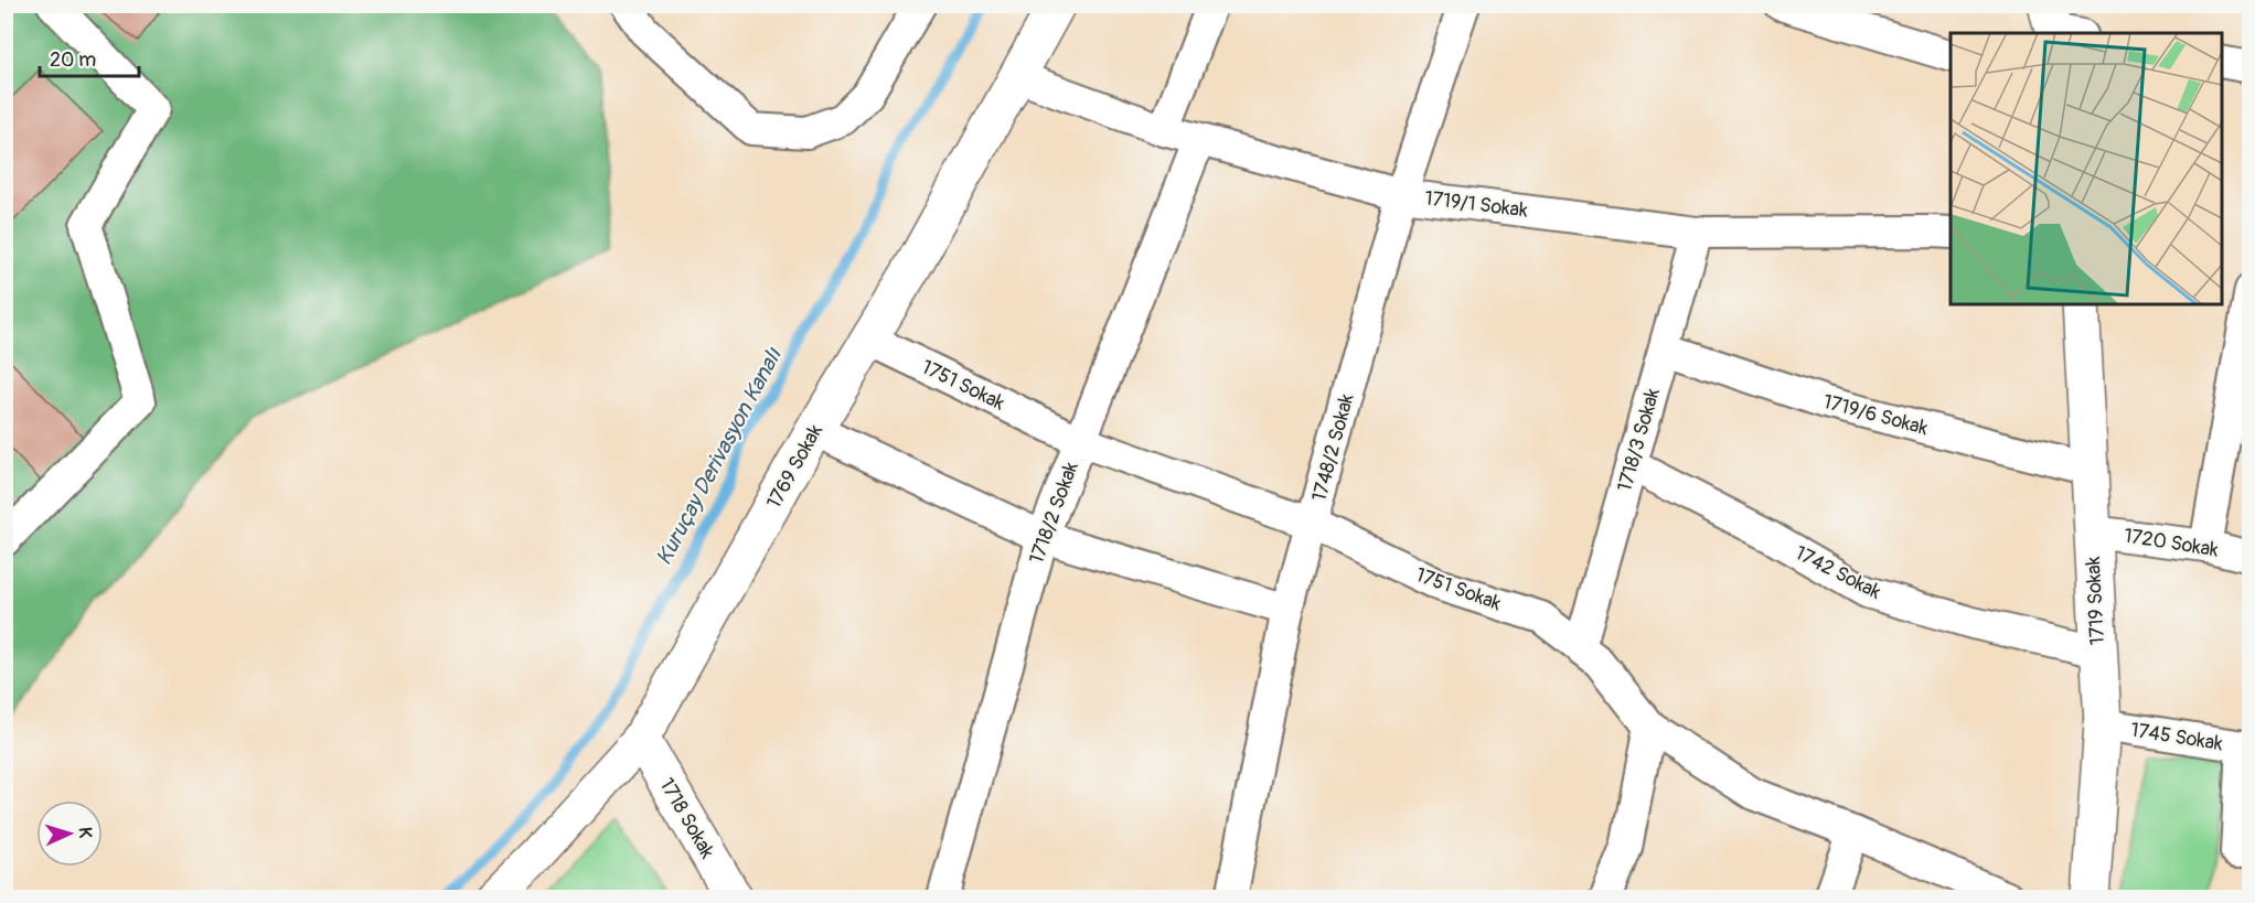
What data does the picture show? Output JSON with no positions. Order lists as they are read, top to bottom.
{
  "streets": {
    "main road": ["1769 Sokak", "1719 Sokak", "1718 Sokak"],
    "street": [
      "1719/1 Sokak",
      "1751 Sokak",
      "1719/6 Sokak",
      "1718/3 Sokak",
      "1748/2 Sokak",
      "1718/2 Sokak",
      "1720 Sokak",
      "1742 Sokak",
      "1745 Sokak"
    ]
  },
  "crossings": [
    ["1719/1 Sokak", "1718/3 Sokak"],
    ["1719/1 Sokak", "1748/2 Sokak"],
    ["1719/1 Sokak", "1769 Sokak"],
    ["1719/1 Sokak", "1718/2 Sokak"],
    ["1751 Sokak", "1718/3 Sokak"],
    ["1751 Sokak", "1748/2 Sokak"],
    ["1751 Sokak", "1769 Sokak"],
    ["1751 Sokak", "1718/2 Sokak"],
    ["1719/6 Sokak", "1718/3 Sokak"],
    ["1719/6 Sokak", "1719 Sokak"],
    ["1718/3 Sokak", "1742 Sokak"],
    ["1769 Sokak", "1718 Sokak"],
    ["1720 Sokak", "1719 Sokak"],
    ["1742 Sokak", "1719 Sokak"],
    ["1719 Sokak", "1745 Sokak"]
  ],
  "water": ["Kuruçay Derivasyon Kanalı"],
  "scale_bar": "20 m",
  "north": "right"
}
